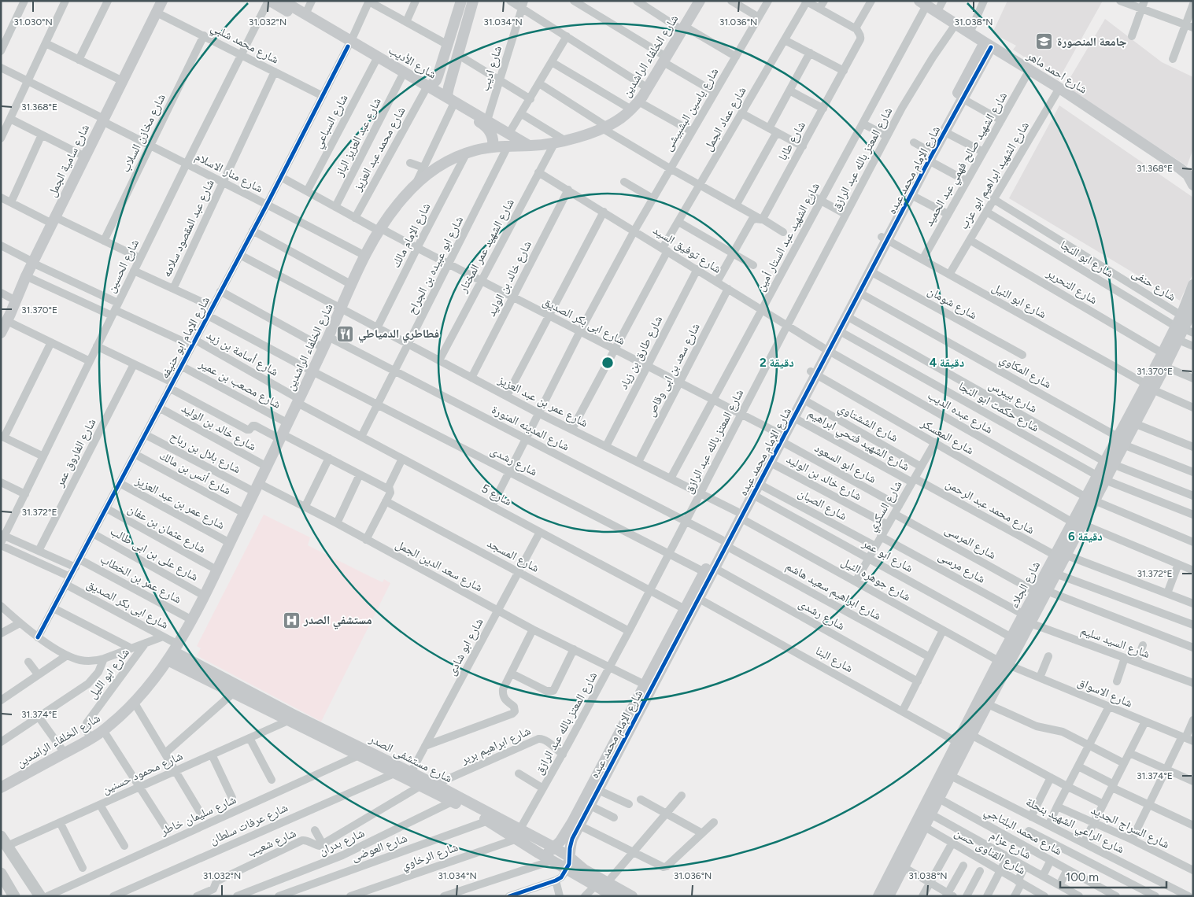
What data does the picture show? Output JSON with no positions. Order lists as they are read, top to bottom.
{
  "streets": {
    "main road": [
      "شارع الخلفاء الراشدين",
      "شارع الأديب",
      "شارع احمد ماهر",
      "شارع سامية الجمل",
      "شارع الإمام محمد عبده",
      "شارع الجلاء",
      "شارع مستشفى الصدر"
    ],
    "street": [
      "شارع محمد شلبي",
      "شارع اديب",
      "شارع ياسين البشبيشى",
      "شارع عماد الجمل",
      "شارع السباعي",
      "شارع مخازن السلاب",
      "شارع عبد العزيز الباز",
      "شارع طابا",
      "شارع محمد عبد العزيز",
      "شارع المعتز بالله عبد الرازق",
      "شارع الشهيد صالح فهمي عبد الحميد",
      "شارع منار الاسلام",
      "شارع الشهيد ابراهيم ابو عزب",
      "شارع عبد المقصود سلامه",
      "شارع الإمام مالك",
      "شارع الشهيد عبد الستار أمين",
      "شارع الشهيد عمر المختار",
      "شارع توفيق السيد",
      "شارع ابو النجا",
      "شارع ابو عبيده بن الجراح",
      "شارع الحسين",
      "شارع خالد بن الوليد",
      "شارع حنفى",
      "شارع التحرير",
      "شارع ابو النيل",
      "شارع شومان",
      "شارع ابى بكر الصديق",
      "شارع الإمام ابو حنيفه",
      "شارع طارق بن زياد",
      "شارع أسامة بن زيد",
      "شارع سعد بن ابى وقاص",
      "شارع المكاوي",
      "شارع مصعب بن عمير",
      "شارع بيبرس",
      "شارع عمر بن عبد العزيز",
      "شارع حكمت ابو النجا",
      "شارع عبده الديب",
      "شارع الششتاوي",
      "شارع المدينه المنورة",
      "شارع المعسكر",
      "شارع الشهيد فتحي ابراهيم",
      "شارع الفاروق عمر",
      "شارع بلال بن رباح",
      "شارع رشدى",
      "شارع ابو السعود",
      "شارع أنس بن مالك",
      "شارع 5",
      "شارع الصبان",
      "شارع السكري",
      "شارع محمد عبد الرحمن",
      "شارع عثمان بن عفان",
      "شارع المرسى",
      "شارع على بن ابى طالب",
      "شارع المسجد",
      "شارع ابو عمر",
      "شارع سعد الدين الجمل",
      "شارع مرسى",
      "شارع عمر بن الخطاب",
      "شارع جوهره النيل",
      "شارع ابراهيم سعيد هاشم",
      "شارع السيد سليم",
      "شارع ابو شادى",
      "شارع البنا",
      "شارع ابو الليل",
      "شارع الاسواق",
      "شارع ابراهيم بربر",
      "شارع محمود حسنين",
      "شارع سليمان خاطر",
      "شارع عرفات سلطان",
      "شارع الراعي الشهيد بنحلة",
      "شارع السراج الجديد",
      "شارع محمد البلتاجي",
      "شارع بدران",
      "شارع شعيب",
      "شارع عزام",
      "شارع العوضى",
      "شارع القناوى حسن",
      "شارع الرخاوي"
    ]
  },
  "crossings": [
    ["شارع محمد شلبي", "شارع مخازن السلاب"],
    ["شارع محمد شلبي", "شارع سامية الجمل"],
    ["شارع محمد شلبي", "شارع عبد المقصود سلامه"],
    ["شارع محمد شلبي", "شارع الحسين"],
    ["شارع محمد شلبي", "شارع الإمام ابو حنيفه"],
    ["شارع الخلفاء الراشدين", "شارع الأديب"],
    ["شارع الخلفاء الراشدين", "شارع منار الاسلام"],
    ["شارع الخلفاء الراشدين", "شارع الإمام مالك"],
    ["شارع الخلفاء الراشدين", "شارع الشهيد عمر المختار"],
    ["شارع الخلفاء الراشدين", "شارع ابو عبيده بن الجراح"],
    ["شارع الخلفاء الراشدين", "شارع خالد بن الوليد"],
    ["شارع الخلفاء الراشدين", "شارع ابى بكر الصديق"],
    ["شارع الخلفاء الراشدين", "شارع أسامة بن زيد"],
    ["شارع الخلفاء الراشدين", "شارع مصعب بن عمير"],
    ["شارع الخلفاء الراشدين", "شارع عمر بن عبد العزيز"],
    ["شارع الخلفاء الراشدين", "شارع المدينه المنورة"],
    ["شارع الخلفاء الراشدين", "شارع بلال بن رباح"],
    ["شارع الخلفاء الراشدين", "شارع رشدى"],
    ["شارع الخلفاء الراشدين", "شارع أنس بن مالك"],
    ["شارع الخلفاء الراشدين", "شارع 5"],
    ["شارع الخلفاء الراشدين", "شارع عثمان بن عفان"],
    ["شارع الخلفاء الراشدين", "شارع على بن ابى طالب"],
    ["شارع الخلفاء الراشدين", "شارع سعد الدين الجمل"],
    ["شارع الخلفاء الراشدين", "شارع عمر بن الخطاب"],
    ["شارع الخلفاء الراشدين", "شارع ابو الليل"],
    ["شارع الخلفاء الراشدين", "شارع مستشفى الصدر"],
    ["شارع الأديب", "شارع اديب"],
    ["شارع الأديب", "شارع السباعي"],
    ["شارع الأديب", "شارع عبد العزيز الباز"],
    ["شارع الأديب", "شارع محمد عبد العزيز"],
    ["شارع الأديب", "شارع الحسين"],
    ["شارع الأديب", "شارع الإمام ابو حنيفه"],
    ["شارع احمد ماهر", "شارع المعتز بالله عبد الرازق"],
    ["شارع احمد ماهر", "شارع الشهيد صالح فهمي عبد الحميد"],
    ["شارع احمد ماهر", "شارع الإمام محمد عبده"],
    ["شارع احمد ماهر", "شارع الشهيد ابراهيم ابو عزب"],
    ["شارع احمد ماهر", "شارع الشهيد عبد الستار أمين"],
    ["شارع ياسين البشبيشى", "شارع توفيق السيد"],
    ["شارع ياسين البشبيشى", "شارع ابى بكر الصديق"],
    ["شارع ياسين البشبيشى", "شارع عمر بن عبد العزيز"],
    ["شارع ياسين البشبيشى", "شارع المدينه المنورة"],
    ["شارع ياسين البشبيشى", "شارع رشدى"],
    ["شارع ياسين البشبيشى", "شارع 5"],
    ["شارع عماد الجمل", "شارع توفيق السيد"],
    ["شارع السباعي", "شارع ابى بكر الصديق"],
    ["شارع مخازن السلاب", "شارع منار الاسلام"],
    ["شارع عبد العزيز الباز", "شارع ابى بكر الصديق"],
    ["شارع طابا", "شارع توفيق السيد"],
    ["شارع محمد عبد العزيز", "شارع ابى بكر الصديق"],
    ["شارع المعتز بالله عبد الرازق", "شارع توفيق السيد"],
    ["شارع المعتز بالله عبد الرازق", "شارع ابى بكر الصديق"],
    ["شارع المعتز بالله عبد الرازق", "شارع عمر بن عبد العزيز"],
    ["شارع المعتز بالله عبد الرازق", "شارع المدينه المنورة"],
    ["شارع المعتز بالله عبد الرازق", "شارع رشدى"],
    ["شارع المعتز بالله عبد الرازق", "شارع 5"],
    ["شارع المعتز بالله عبد الرازق", "شارع المسجد"],
    ["شارع المعتز بالله عبد الرازق", "شارع سعد الدين الجمل"],
    ["شارع المعتز بالله عبد الرازق", "شارع ابراهيم بربر"],
    ["شارع المعتز بالله عبد الرازق", "شارع مستشفى الصدر"],
    ["شارع المعتز بالله عبد الرازق", "شارع الرخاوي"],
    ["شارع الشهيد صالح فهمي عبد الحميد", "شارع ابو النيل"],
    ["شارع سامية الجمل", "شارع منار الاسلام"],
    ["شارع الإمام محمد عبده", "شارع توفيق السيد"],
    ["شارع الإمام محمد عبده", "شارع خالد بن الوليد"],
    ["شارع الإمام محمد عبده", "شارع ابو النيل"],
    ["شارع الإمام محمد عبده", "شارع شومان"],
    ["شارع الإمام محمد عبده", "شارع ابى بكر الصديق"],
    ["شارع الإمام محمد عبده", "شارع المكاوي"],
    ["شارع الإمام محمد عبده", "شارع بيبرس"],
    ["شارع الإمام محمد عبده", "شارع عمر بن عبد العزيز"],
    ["شارع الإمام محمد عبده", "شارع حكمت ابو النجا"],
    ["شارع الإمام محمد عبده", "شارع عبده الديب"],
    ["شارع الإمام محمد عبده", "شارع الششتاوي"],
    ["شارع الإمام محمد عبده", "شارع المدينه المنورة"],
    ["شارع الإمام محمد عبده", "شارع المعسكر"],
    ["شارع الإمام محمد عبده", "شارع الشهيد فتحي ابراهيم"],
    ["شارع الإمام محمد عبده", "شارع رشدى"],
    ["شارع الإمام محمد عبده", "شارع ابو السعود"],
    ["شارع الإمام محمد عبده", "شارع 5"],
    ["شارع الإمام محمد عبده", "شارع الصبان"],
    ["شارع الإمام محمد عبده", "شارع ابو عمر"],
    ["شارع الإمام محمد عبده", "شارع سعد الدين الجمل"],
    ["شارع الإمام محمد عبده", "شارع جوهره النيل"],
    ["شارع الإمام محمد عبده", "شارع ابراهيم سعيد هاشم"],
    ["شارع الإمام محمد عبده", "شارع البنا"],
    ["شارع الإمام محمد عبده", "شارع مستشفى الصدر"],
    ["شارع منار الاسلام", "شارع عبد المقصود سلامه"],
    ["شارع منار الاسلام", "شارع الحسين"],
    ["شارع منار الاسلام", "شارع الإمام ابو حنيفه"],
    ["شارع الشهيد ابراهيم ابو عزب", "شارع ابو النجا"],
    ["شارع الشهيد ابراهيم ابو عزب", "شارع حنفى"],
    ["شارع الشهيد ابراهيم ابو عزب", "شارع التحرير"],
    ["شارع الشهيد ابراهيم ابو عزب", "شارع ابو النيل"],
    ["شارع الإمام مالك", "شارع ابى بكر الصديق"],
    ["شارع الإمام مالك", "شارع عمر بن عبد العزيز"],
    ["شارع الشهيد عبد الستار أمين", "شارع توفيق السيد"],
    ["شارع الشهيد عبد الستار أمين", "شارع ابى بكر الصديق"],
    ["شارع الشهيد عبد الستار أمين", "شارع عمر بن عبد العزيز"],
    ["شارع الشهيد عمر المختار", "شارع توفيق السيد"],
    ["شارع الشهيد عمر المختار", "شارع ابى بكر الصديق"],
    ["شارع الشهيد عمر المختار", "شارع عمر بن عبد العزيز"],
    ["شارع توفيق السيد", "شارع خالد بن الوليد"],
    ["شارع توفيق السيد", "شارع طارق بن زياد"],
    ["شارع توفيق السيد", "شارع سعد بن ابى وقاص"],
    ["شارع توفيق السيد", "شارع عبده الديب"],
    ["شارع ابو النجا", "شارع الجلاء"],
    ["شارع ابو عبيده بن الجراح", "شارع ابى بكر الصديق"],
    ["شارع ابو عبيده بن الجراح", "شارع عمر بن عبد العزيز"],
    ["شارع ابو عبيده بن الجراح", "شارع المدينه المنورة"],
    ["شارع ابو عبيده بن الجراح", "شارع رشدى"],
    ["شارع ابو عبيده بن الجراح", "شارع 5"],
    ["شارع الحسين", "شارع أسامة بن زيد"],
    ["شارع خالد بن الوليد", "شارع ابى بكر الصديق"],
    ["شارع خالد بن الوليد", "شارع الإمام ابو حنيفه"],
    ["شارع خالد بن الوليد", "شارع عمر بن عبد العزيز"],
    ["شارع خالد بن الوليد", "شارع السكري"],
    ["شارع حنفى", "شارع الجلاء"],
    ["شارع التحرير", "شارع الجلاء"],
    ["شارع ابو النيل", "شارع الجلاء"],
    ["شارع ابى بكر الصديق", "شارع الإمام ابو حنيفه"],
    ["شارع ابى بكر الصديق", "شارع طارق بن زياد"],
    ["شارع ابى بكر الصديق", "شارع سعد بن ابى وقاص"],
    ["شارع ابى بكر الصديق", "شارع ابو السعود"],
    ["شارع ابى بكر الصديق", "شارع مستشفى الصدر"],
    ["شارع الإمام ابو حنيفه", "شارع أسامة بن زيد"],
    ["شارع الإمام ابو حنيفه", "شارع مصعب بن عمير"],
    ["شارع الإمام ابو حنيفه", "شارع عمر بن عبد العزيز"],
    ["شارع الإمام ابو حنيفه", "شارع بلال بن رباح"],
    ["شارع الإمام ابو حنيفه", "شارع رشدى"],
    ["شارع الإمام ابو حنيفه", "شارع أنس بن مالك"],
    ["شارع الإمام ابو حنيفه", "شارع عثمان بن عفان"],
    ["شارع الإمام ابو حنيفه", "شارع على بن ابى طالب"],
    ["شارع الإمام ابو حنيفه", "شارع عمر بن الخطاب"],
    ["شارع طارق بن زياد", "شارع عمر بن عبد العزيز"],
    ["شارع أسامة بن زيد", "شارع 5"],
    ["شارع سعد بن ابى وقاص", "شارع عمر بن عبد العزيز"],
    ["شارع المكاوي", "شارع الجلاء"],
    ["شارع بيبرس", "شارع الجلاء"],
    ["شارع عمر بن عبد العزيز", "شارع جوهره النيل"],
    ["شارع حكمت ابو النجا", "شارع الجلاء"],
    ["شارع عبده الديب", "شارع الجلاء"],
    ["شارع الششتاوي", "شارع السكري"],
    ["شارع المدينه المنورة", "شارع ابراهيم سعيد هاشم"],
    ["شارع المعسكر", "شارع السكري"],
    ["شارع المعسكر", "شارع الجلاء"],
    ["شارع الشهيد فتحي ابراهيم", "شارع السكري"],
    ["شارع الشهيد فتحي ابراهيم", "شارع محمد عبد الرحمن"],
    ["شارع بلال بن رباح", "شارع سعد الدين الجمل"],
    ["شارع ابو السعود", "شارع السكري"],
    ["شارع 5", "شارع ابو شادى"],
    ["شارع الصبان", "شارع السكري"],
    ["شارع السكري", "شارع محمد عبد الرحمن"],
    ["شارع السكري", "شارع المرسى"],
    ["شارع السكري", "شارع ابو عمر"],
    ["شارع السكري", "شارع مرسى"],
    ["شارع السكري", "شارع جوهره النيل"],
    ["شارع محمد عبد الرحمن", "شارع الجلاء"],
    ["شارع المرسى", "شارع الجلاء"],
    ["شارع المسجد", "شارع ابو شادى"],
    ["شارع ابو عمر", "شارع الجلاء"],
    ["شارع سعد الدين الجمل", "شارع ابو شادى"],
    ["شارع مرسى", "شارع الجلاء"],
    ["شارع مرسى", "شارع السيد سليم"],
    ["شارع جوهره النيل", "شارع الجلاء"],
    ["شارع جوهره النيل", "شارع الاسواق"],
    ["شارع الجلاء", "شارع السيد سليم"],
    ["شارع الجلاء", "شارع البنا"],
    ["شارع الجلاء", "شارع الاسواق"],
    ["شارع الجلاء", "شارع الراعي الشهيد بنحلة"],
    ["شارع الجلاء", "شارع محمد البلتاجي"],
    ["شارع الجلاء", "شارع عزام"],
    ["شارع الجلاء", "شارع القناوى حسن"],
    ["شارع ابو شادى", "شارع مستشفى الصدر"],
    ["شارع ابراهيم بربر", "شارع مستشفى الصدر"],
    ["شارع مستشفى الصدر", "شارع محمود حسنين"],
    ["شارع مستشفى الصدر", "شارع سليمان خاطر"],
    ["شارع مستشفى الصدر", "شارع عرفات سلطان"],
    ["شارع مستشفى الصدر", "شارع بدران"],
    ["شارع مستشفى الصدر", "شارع العوضى"],
    ["شارع مستشفى الصدر", "شارع الرخاوي"]
  ],
  "places": {
    "school or university": ["جامعة المنصورة"],
    "restaurant": ["فطاطري الدمياطي"],
    "hospital": ["مستشفي الصدر"]
  },
  "scale_bar": "100 m",
  "coordinates": [
    "31.032°N",
    "31.034°N",
    "31.036°N",
    "31.038°N",
    "31.030°N",
    "31.368°E",
    "31.370°E",
    "31.372°E",
    "31.374°E"
  ],
  "rings": ["2 دقيقة", "4 دقيقة", "6 دقيقة"]
}
